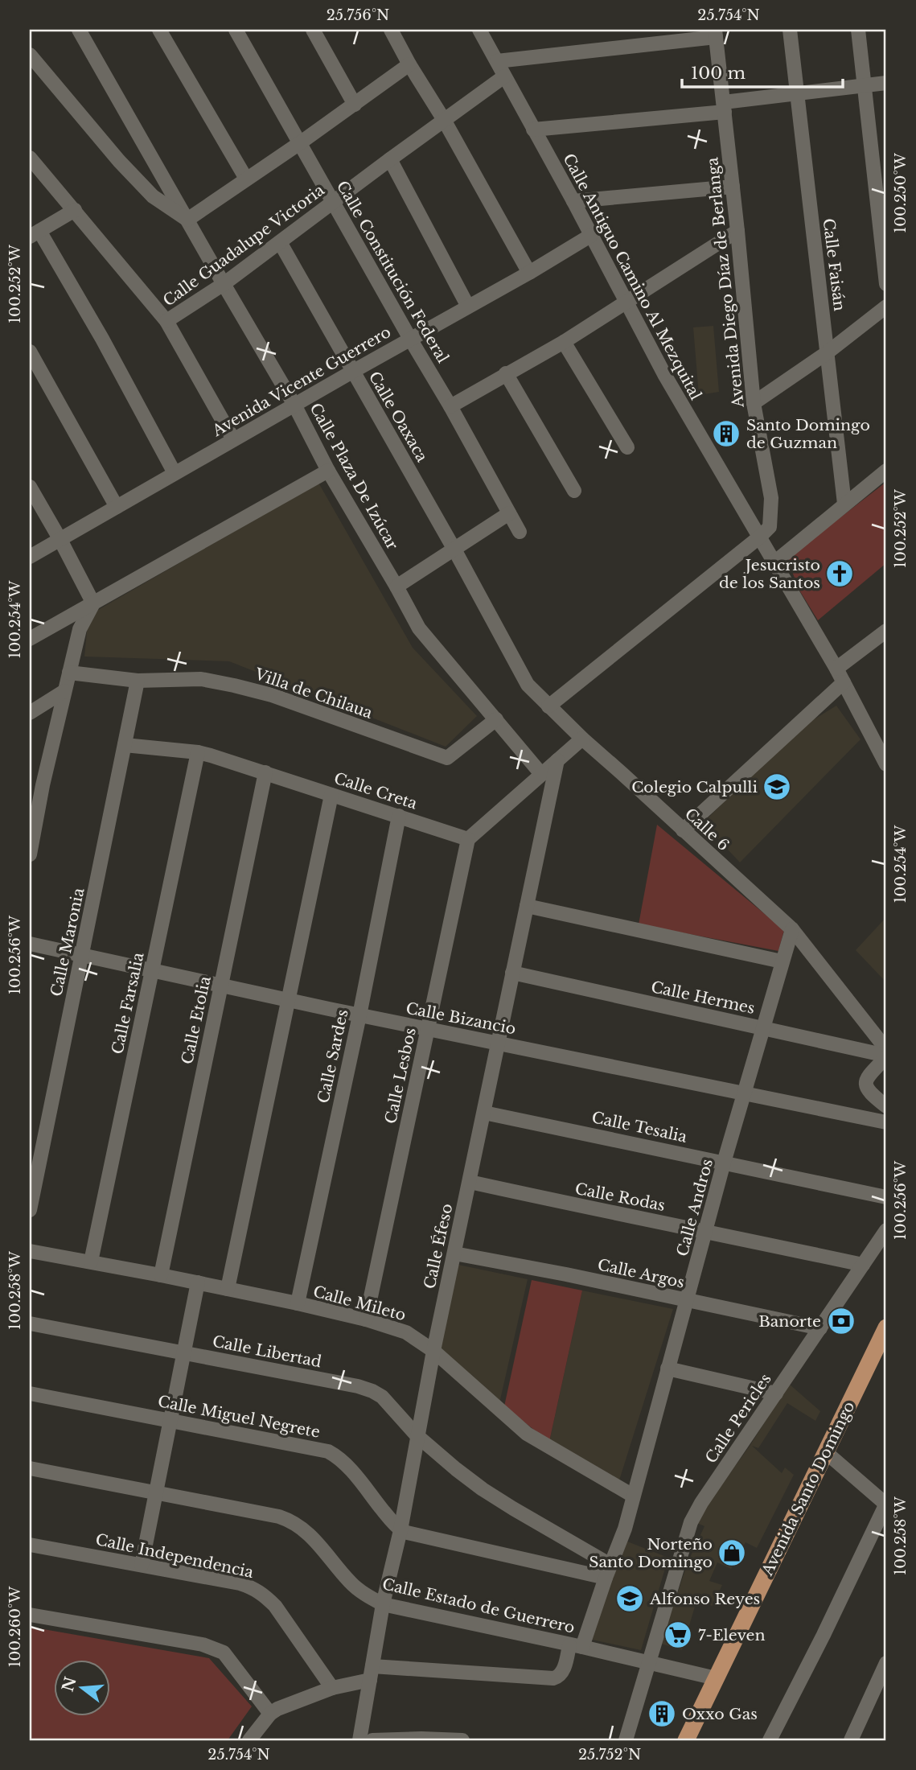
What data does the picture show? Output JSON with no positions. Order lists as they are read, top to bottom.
{
  "streets": {
    "main road": ["Avenida Santo Domingo"],
    "street": [
      "Calle Guadalupe Victoria",
      "Calle Faisán",
      "Calle Constitución Federal",
      "Calle Antiguo Camino Al Mezquital",
      "Avenida Diego Díaz de Berlanga",
      "Avenida Vicente Guerrero",
      "Calle Oaxaca",
      "Calle Plaza De Izúcar",
      "Villa de Chilaua",
      "Calle Creta",
      "Calle 6",
      "Calle Maronia",
      "Calle Hermes",
      "Calle Farsalia",
      "Calle Bizancio",
      "Calle Etolia",
      "Calle Sardes",
      "Calle Lesbos",
      "Calle Tesalia",
      "Calle Rodas",
      "Calle Andros",
      "Calle Éfeso",
      "Calle Argos",
      "Calle Mileto",
      "Calle Libertad",
      "Calle Miguel Negrete",
      "Calle Pericles",
      "Calle Independencia",
      "Calle Estado de Guerrero"
    ]
  },
  "crossings": [
    ["Calle Guadalupe Victoria", "Calle Constitución Federal"],
    ["Calle Guadalupe Victoria", "Calle Antiguo Camino Al Mezquital"],
    ["Calle Guadalupe Victoria", "Calle Oaxaca"],
    ["Calle Guadalupe Victoria", "Calle Plaza De Izúcar"],
    ["Calle Constitución Federal", "Avenida Vicente Guerrero"],
    ["Calle Antiguo Camino Al Mezquital", "Avenida Diego Díaz de Berlanga"],
    ["Calle Antiguo Camino Al Mezquital", "Avenida Vicente Guerrero"],
    ["Avenida Vicente Guerrero", "Calle Oaxaca"],
    ["Avenida Vicente Guerrero", "Calle Plaza De Izúcar"],
    ["Calle Oaxaca", "Calle 6"],
    ["Calle Plaza De Izúcar", "Villa de Chilaua"],
    ["Villa de Chilaua", "Calle Maronia"],
    ["Calle Creta", "Calle Maronia"],
    ["Calle Creta", "Calle Farsalia"],
    ["Calle Creta", "Calle Etolia"],
    ["Calle Creta", "Calle Sardes"],
    ["Calle Creta", "Calle Lesbos"],
    ["Calle 6", "Calle Andros"],
    ["Calle Maronia", "Calle Bizancio"],
    ["Calle Hermes", "Calle Andros"],
    ["Calle Hermes", "Calle Éfeso"],
    ["Calle Farsalia", "Calle Bizancio"],
    ["Calle Farsalia", "Calle Mileto"],
    ["Calle Bizancio", "Calle Etolia"],
    ["Calle Bizancio", "Calle Sardes"],
    ["Calle Bizancio", "Calle Lesbos"],
    ["Calle Bizancio", "Calle Andros"],
    ["Calle Bizancio", "Calle Éfeso"],
    ["Calle Etolia", "Calle Mileto"],
    ["Calle Sardes", "Calle Mileto"],
    ["Calle Lesbos", "Calle Mileto"],
    ["Calle Tesalia", "Calle Andros"],
    ["Calle Tesalia", "Calle Éfeso"],
    ["Calle Rodas", "Calle Andros"],
    ["Calle Rodas", "Calle Éfeso"],
    ["Calle Rodas", "Calle Pericles"],
    ["Calle Andros", "Calle Éfeso"],
    ["Calle Andros", "Calle Argos"],
    ["Calle Andros", "Calle Mileto"],
    ["Calle Andros", "Calle Libertad"],
    ["Calle Andros", "Calle Independencia"],
    ["Calle Andros", "Calle Estado de Guerrero"],
    ["Calle Éfeso", "Calle Argos"],
    ["Calle Éfeso", "Calle Mileto"],
    ["Calle Éfeso", "Calle Libertad"],
    ["Calle Éfeso", "Calle Miguel Negrete"],
    ["Calle Éfeso", "Calle Estado de Guerrero"],
    ["Calle Argos", "Calle Pericles"],
    ["Calle Pericles", "Calle Estado de Guerrero"],
    ["Avenida Santo Domingo", "Calle Estado de Guerrero"]
  ],
  "places": {
    "building": ["Santo Domingo de Guzman", "Oxxo Gas"],
    "church": ["Jesucristo de los Santos"],
    "school or university": ["Colegio Calpulli", "Alfonso Reyes"],
    "bank": ["Banorte"],
    "shop": ["Norteño Santo Domingo"],
    "supermarket": ["7-Eleven"]
  },
  "scale_bar": "100 m",
  "north": "left",
  "coordinates": [
    "25.756°N",
    "25.754°N",
    "100.250°W",
    "100.252°W",
    "100.254°W",
    "100.256°W",
    "100.258°W",
    "100.260°W",
    "25.752°N"
  ]
}
